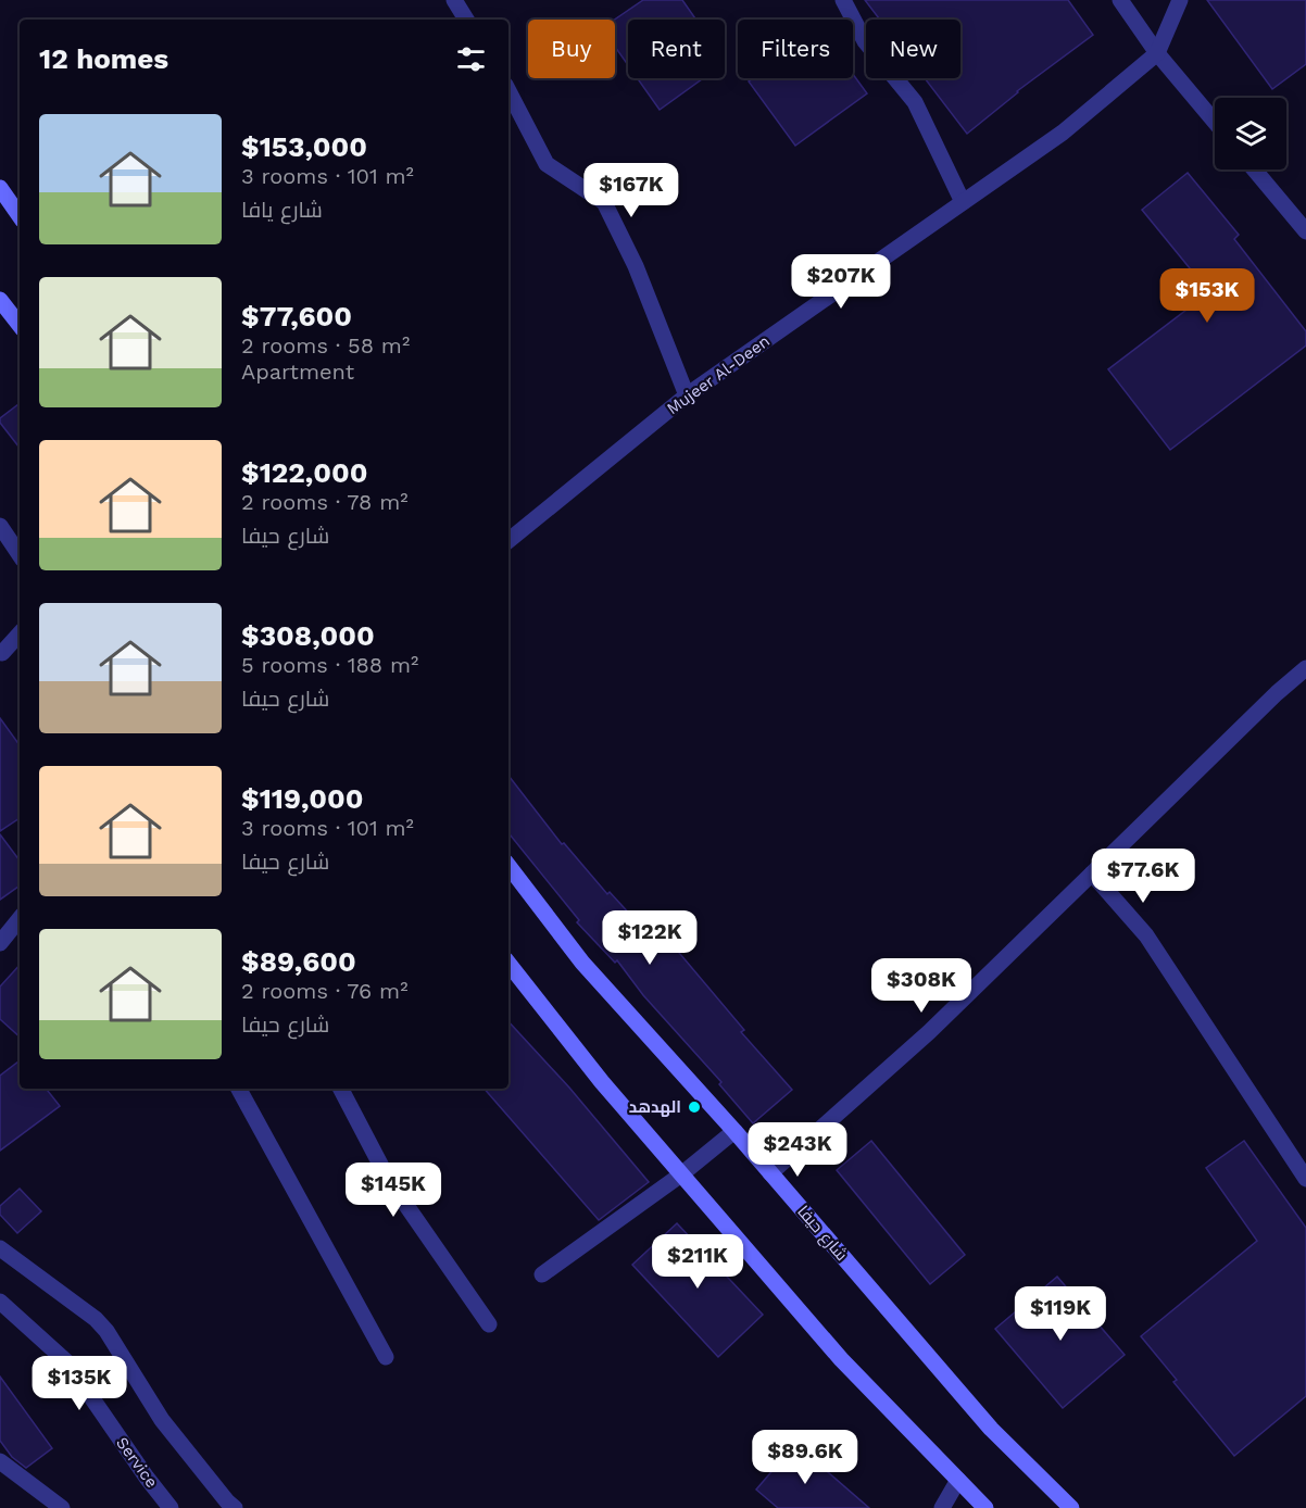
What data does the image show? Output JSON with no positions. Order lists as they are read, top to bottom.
{
  "streets": {
    "main road": ["شارع حيفا"],
    "street": ["Mujeer Al-Deen", "Service"]
  },
  "places": ["الهدهد"],
  "page": {
    "chip": [
      "Buy",
      "Rent",
      "Filters",
      "New"
    ],
    "heading": "12 homes",
    "list": [
      {
        "name": "$153,000",
        "note": "3 rooms · 101 m² · شارع يافا"
      },
      {
        "name": "$77,600",
        "note": "2 rooms · 58 m² · Apartment"
      },
      {
        "name": "$122,000",
        "note": "2 rooms · 78 m² · شارع حيفا"
      },
      {
        "name": "$308,000",
        "note": "5 rooms · 188 m² · شارع حيفا"
      },
      {
        "name": "$119,000",
        "note": "3 rooms · 101 m² · شارع حيفا"
      },
      {
        "name": "$89,600",
        "note": "2 rooms · 76 m² · شارع حيفا"
      }
    ],
    "price": [
      "$167K",
      "$207K",
      "$153K",
      "$77.6K",
      "$122K",
      "$308K",
      "$243K",
      "$145K",
      "$211K",
      "$119K",
      "$135K",
      "$89.6K"
    ]
  }
}
